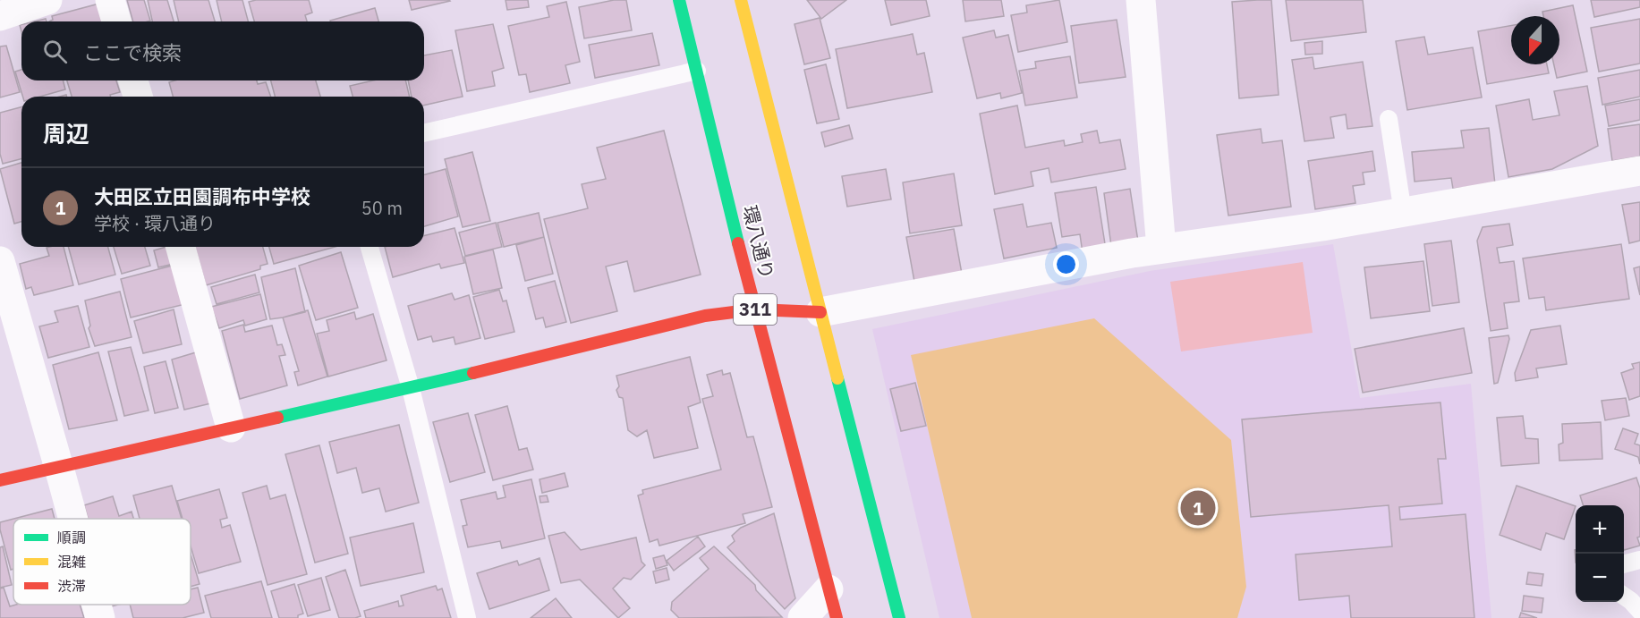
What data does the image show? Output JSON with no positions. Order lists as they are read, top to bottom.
{
  "streets": {
    "main road": ["環八通り", "311"]
  },
  "legend": ["順調", "混雑", "渋滞"],
  "north": "bottom",
  "page": {
    "search": "ここで検索",
    "heading": "周辺",
    "list": [
      {
        "mark": "1",
        "name": "大田区立田園調布中学校",
        "note": "学校 · 環八通り",
        "value": "50 m"
      }
    ],
    "pins": "1",
    "map_buttons": ["+", "−"]
  }
}
